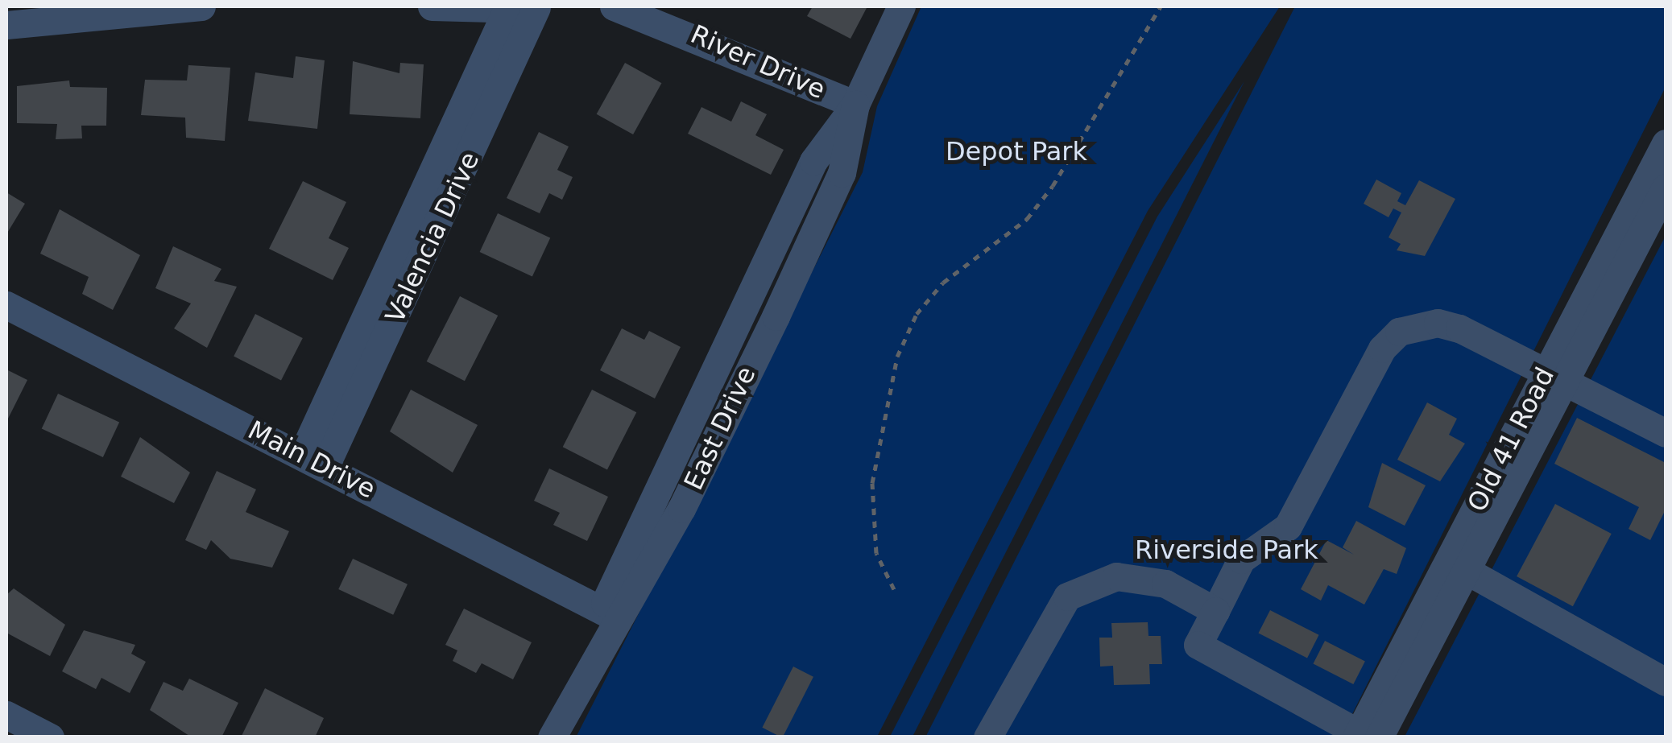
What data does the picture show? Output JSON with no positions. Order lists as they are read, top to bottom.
{
  "streets": {
    "street": [
      "River Drive",
      "Valencia Drive",
      "East Drive",
      "Old 41 Road",
      "Main Drive"
    ]
  },
  "crossings": [
    ["River Drive", "East Drive"],
    ["Valencia Drive", "Main Drive"],
    ["East Drive", "Main Drive"]
  ],
  "parks": ["Depot Park", "Riverside Park"]
}
